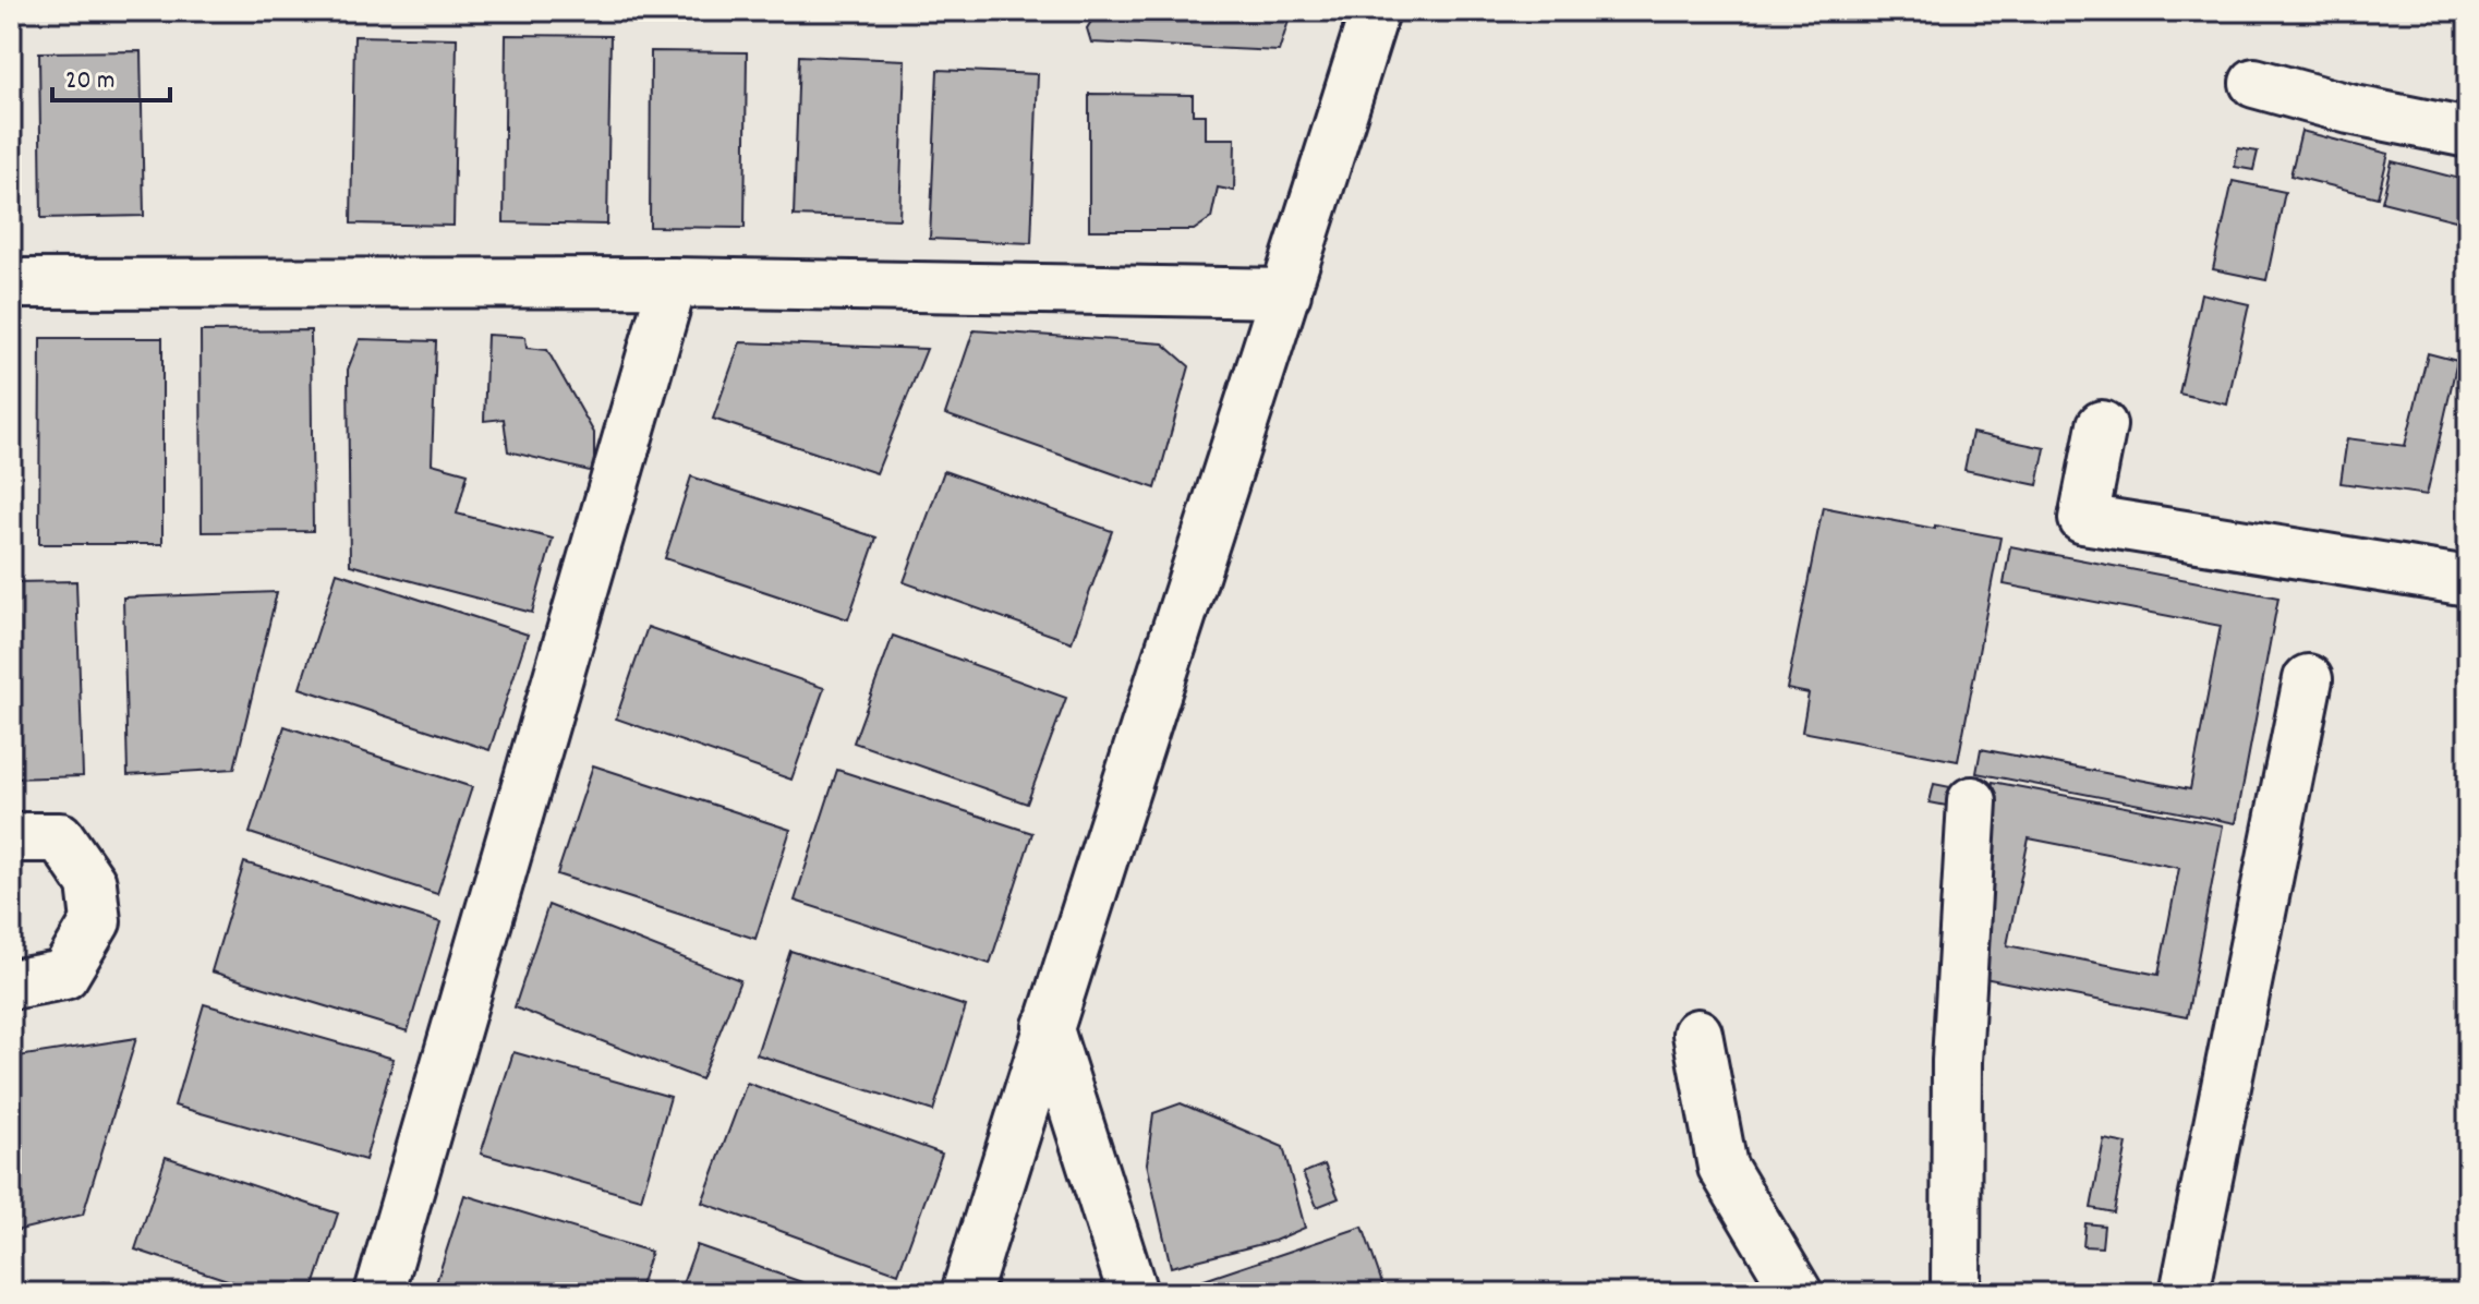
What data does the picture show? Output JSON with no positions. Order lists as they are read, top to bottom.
{
  "scale_bar": "20 m"
}
